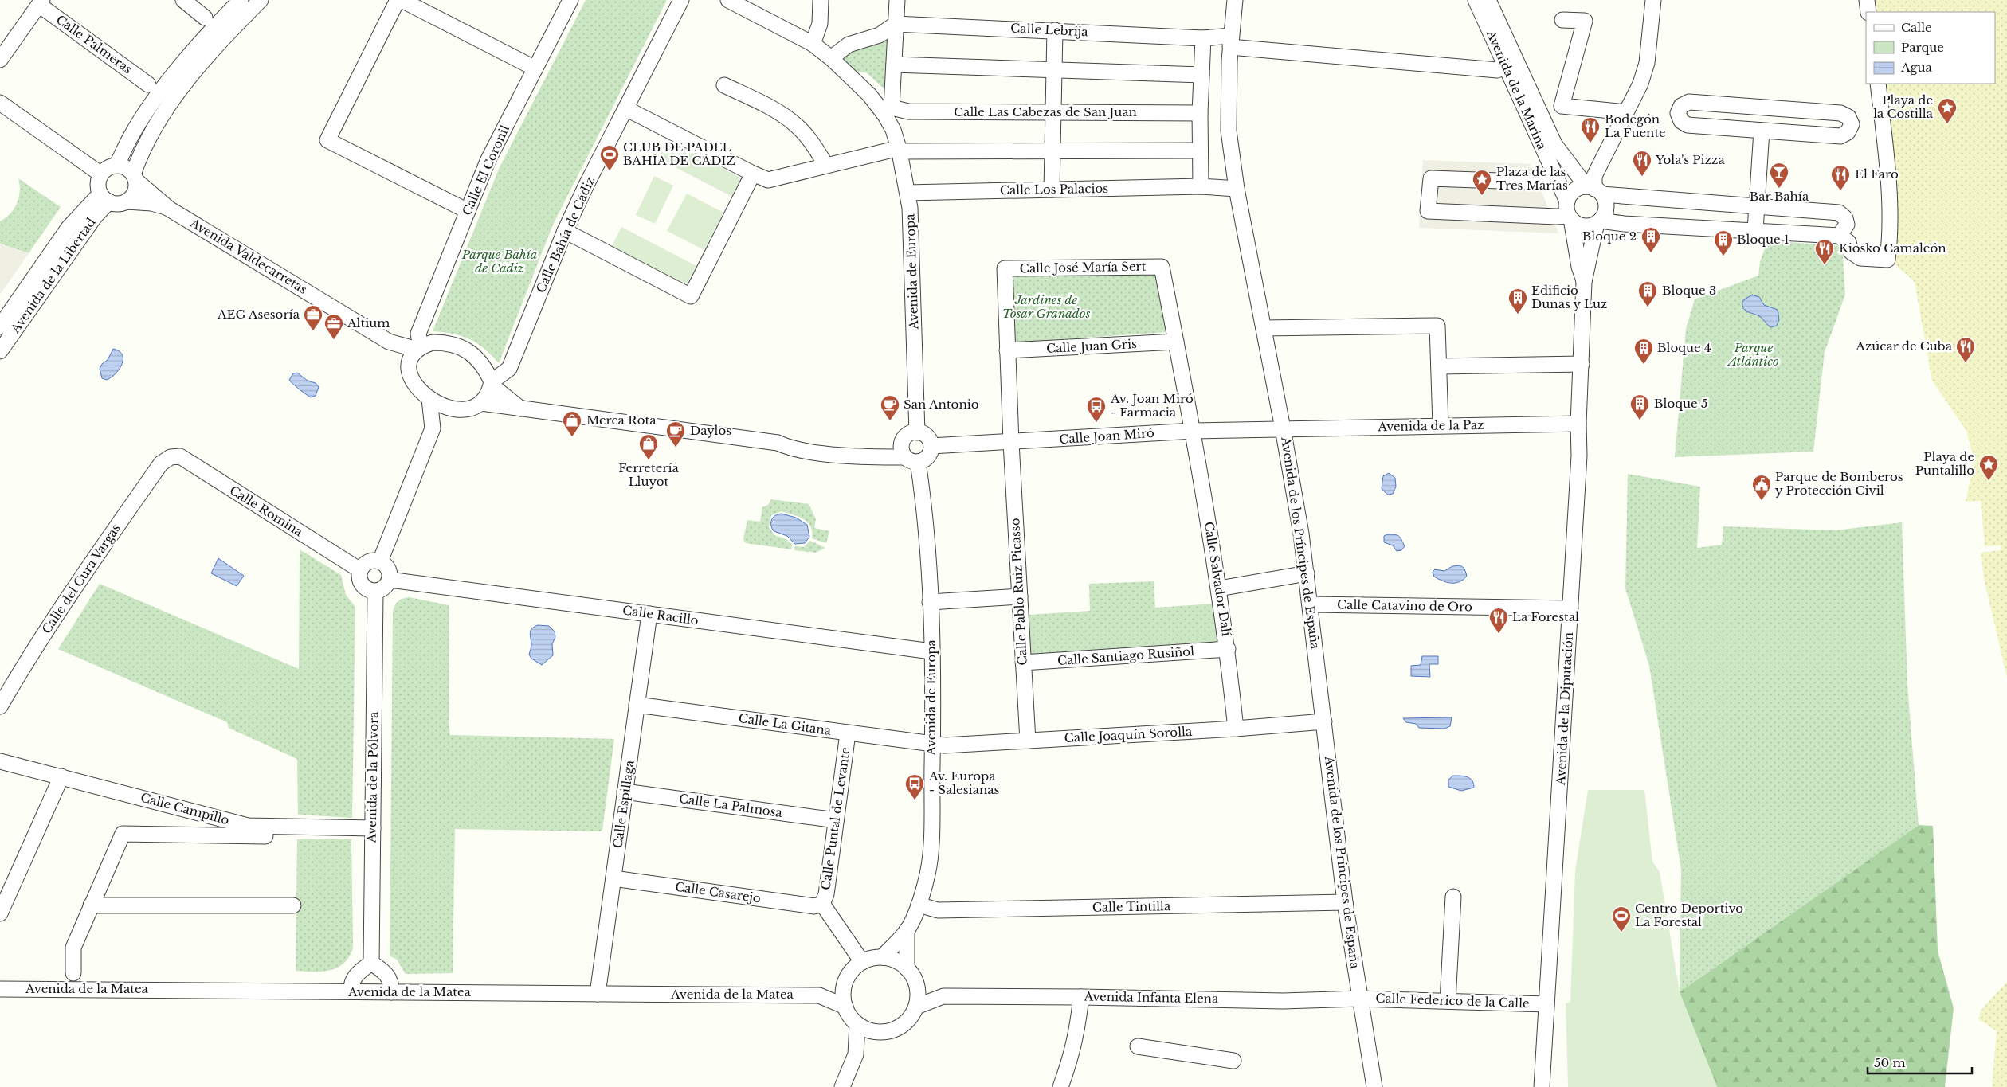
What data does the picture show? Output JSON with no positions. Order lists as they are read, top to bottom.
{
  "streets": {
    "street": [
      "Calle Lebrija",
      "Calle Palmeras",
      "Avenida de la Marina",
      "Calle Las Cabezas de San Juan",
      "Calle El Coronil",
      "Calle Los Palacios",
      "Calle Bahía de Cádiz",
      "Avenida Valdecarretas",
      "Calle José María Sert",
      "Avenida de Europa",
      "Avenida de la Libertad",
      "Calle Juan Gris",
      "Avenida de la Paz",
      "Calle Joan Miró",
      "Calle Romina",
      "Avenida de los Príncipes de España",
      "Calle del Cura Vargas",
      "Calle Salvador Dalí",
      "Calle Pablo Ruiz Picasso",
      "Calle Catavino de Oro",
      "Calle Racillo",
      "Calle Santiago Rusiñol",
      "Avenida de la Diputación",
      "Calle La Gitana",
      "Calle Joaquín Sorolla",
      "Avenida de la Pólvora",
      "Calle Espillaga",
      "Calle La Palmosa",
      "Calle Campillo",
      "Calle Puntal de Levante",
      "Calle Casarejo",
      "Calle Tintilla",
      "Avenida de la Matea",
      "Avenida Infanta Elena",
      "Calle Federico de la Calle"
    ]
  },
  "crossings": [
    ["Calle Lebrija", "Avenida de la Marina"],
    ["Calle Lebrija", "Avenida de los Príncipes de España"],
    ["Avenida de la Marina", "Avenida de la Diputación"],
    ["Calle Las Cabezas de San Juan", "Avenida de Europa"],
    ["Calle El Coronil", "Calle Bahía de Cádiz"],
    ["Calle El Coronil", "Avenida Valdecarretas"],
    ["Calle Los Palacios", "Avenida de Europa"],
    ["Calle Los Palacios", "Avenida de los Príncipes de España"],
    ["Calle Bahía de Cádiz", "Avenida Valdecarretas"],
    ["Avenida Valdecarretas", "Avenida de la Libertad"],
    ["Calle José María Sert", "Calle Salvador Dalí"],
    ["Calle José María Sert", "Calle Pablo Ruiz Picasso"],
    ["Avenida de Europa", "Calle Joan Miró"],
    ["Avenida de Europa", "Calle Racillo"],
    ["Avenida de Europa", "Calle La Gitana"],
    ["Avenida de Europa", "Calle Joaquín Sorolla"],
    ["Avenida de Europa", "Calle Tintilla"],
    ["Avenida de Europa", "Avenida de la Matea"],
    ["Avenida de Europa", "Avenida Infanta Elena"],
    ["Calle Juan Gris", "Calle Salvador Dalí"],
    ["Calle Juan Gris", "Calle Pablo Ruiz Picasso"],
    ["Avenida de la Paz", "Calle Joan Miró"],
    ["Avenida de la Paz", "Avenida de los Príncipes de España"],
    ["Avenida de la Paz", "Avenida de la Diputación"],
    ["Calle Joan Miró", "Avenida de los Príncipes de España"],
    ["Calle Joan Miró", "Calle Salvador Dalí"],
    ["Calle Joan Miró", "Calle Pablo Ruiz Picasso"],
    ["Calle Romina", "Calle del Cura Vargas"],
    ["Calle Romina", "Calle Racillo"],
    ["Calle Romina", "Avenida de la Pólvora"],
    ["Avenida de los Príncipes de España", "Calle Catavino de Oro"],
    ["Avenida de los Príncipes de España", "Calle Joaquín Sorolla"],
    ["Avenida de los Príncipes de España", "Calle Tintilla"],
    ["Avenida de los Príncipes de España", "Avenida Infanta Elena"],
    ["Avenida de los Príncipes de España", "Calle Federico de la Calle"],
    ["Calle Salvador Dalí", "Calle Santiago Rusiñol"],
    ["Calle Salvador Dalí", "Calle Joaquín Sorolla"],
    ["Calle Pablo Ruiz Picasso", "Calle Santiago Rusiñol"],
    ["Calle Pablo Ruiz Picasso", "Calle Joaquín Sorolla"],
    ["Calle Catavino de Oro", "Avenida de la Diputación"],
    ["Calle Racillo", "Avenida de la Pólvora"],
    ["Calle Racillo", "Calle Espillaga"],
    ["Avenida de la Diputación", "Calle Federico de la Calle"],
    ["Calle La Gitana", "Calle Joaquín Sorolla"],
    ["Calle La Gitana", "Calle Espillaga"],
    ["Calle La Gitana", "Calle Puntal de Levante"],
    ["Avenida de la Pólvora", "Calle Campillo"],
    ["Calle Espillaga", "Calle La Palmosa"],
    ["Calle Espillaga", "Calle Casarejo"],
    ["Calle Espillaga", "Avenida de la Matea"],
    ["Calle La Palmosa", "Calle Puntal de Levante"],
    ["Calle Puntal de Levante", "Calle Casarejo"],
    ["Avenida de la Matea", "Avenida Infanta Elena"],
    ["Avenida Infanta Elena", "Calle Federico de la Calle"]
  ],
  "parks": ["Parque Bahía de Cádiz", "Jardines de Tosar Granados", "Parque Atlántico"],
  "places": {
    "place": ["Playa de la Costilla", "Plaza de las Tres Marías", "Playa de Puntalillo"],
    "restaurant": [
      "Bodegón La Fuente",
      "Yola's Pizza",
      "El Faro",
      "Kiosko Camaleón",
      "Azúcar de Cuba",
      "La Forestal"
    ],
    "sports": ["CLUB DE PADEL BAHÍA DE CÁDIZ", "Centro Deportivo La Forestal"],
    "bar": ["Bar Bahía"],
    "building": [
      "Bloque 2",
      "Bloque 1",
      "Bloque 3",
      "Edificio Dunas y Luz",
      "Bloque 4",
      "Bloque 5"
    ],
    "office": ["AEG Asesoría", "Altium"],
    "cafe": ["San Antonio", "Daylos"],
    "bus stop": ["Av. Joan Miró - Farmacia", "Av. Europa - Salesianas"],
    "shop": ["Merca Rota", "Ferretería Lluyot"],
    "public building": ["Parque de Bomberos y Protección Civil"]
  },
  "legend": ["Calle", "Parque", "Agua"],
  "scale_bar": "50 m"
}
